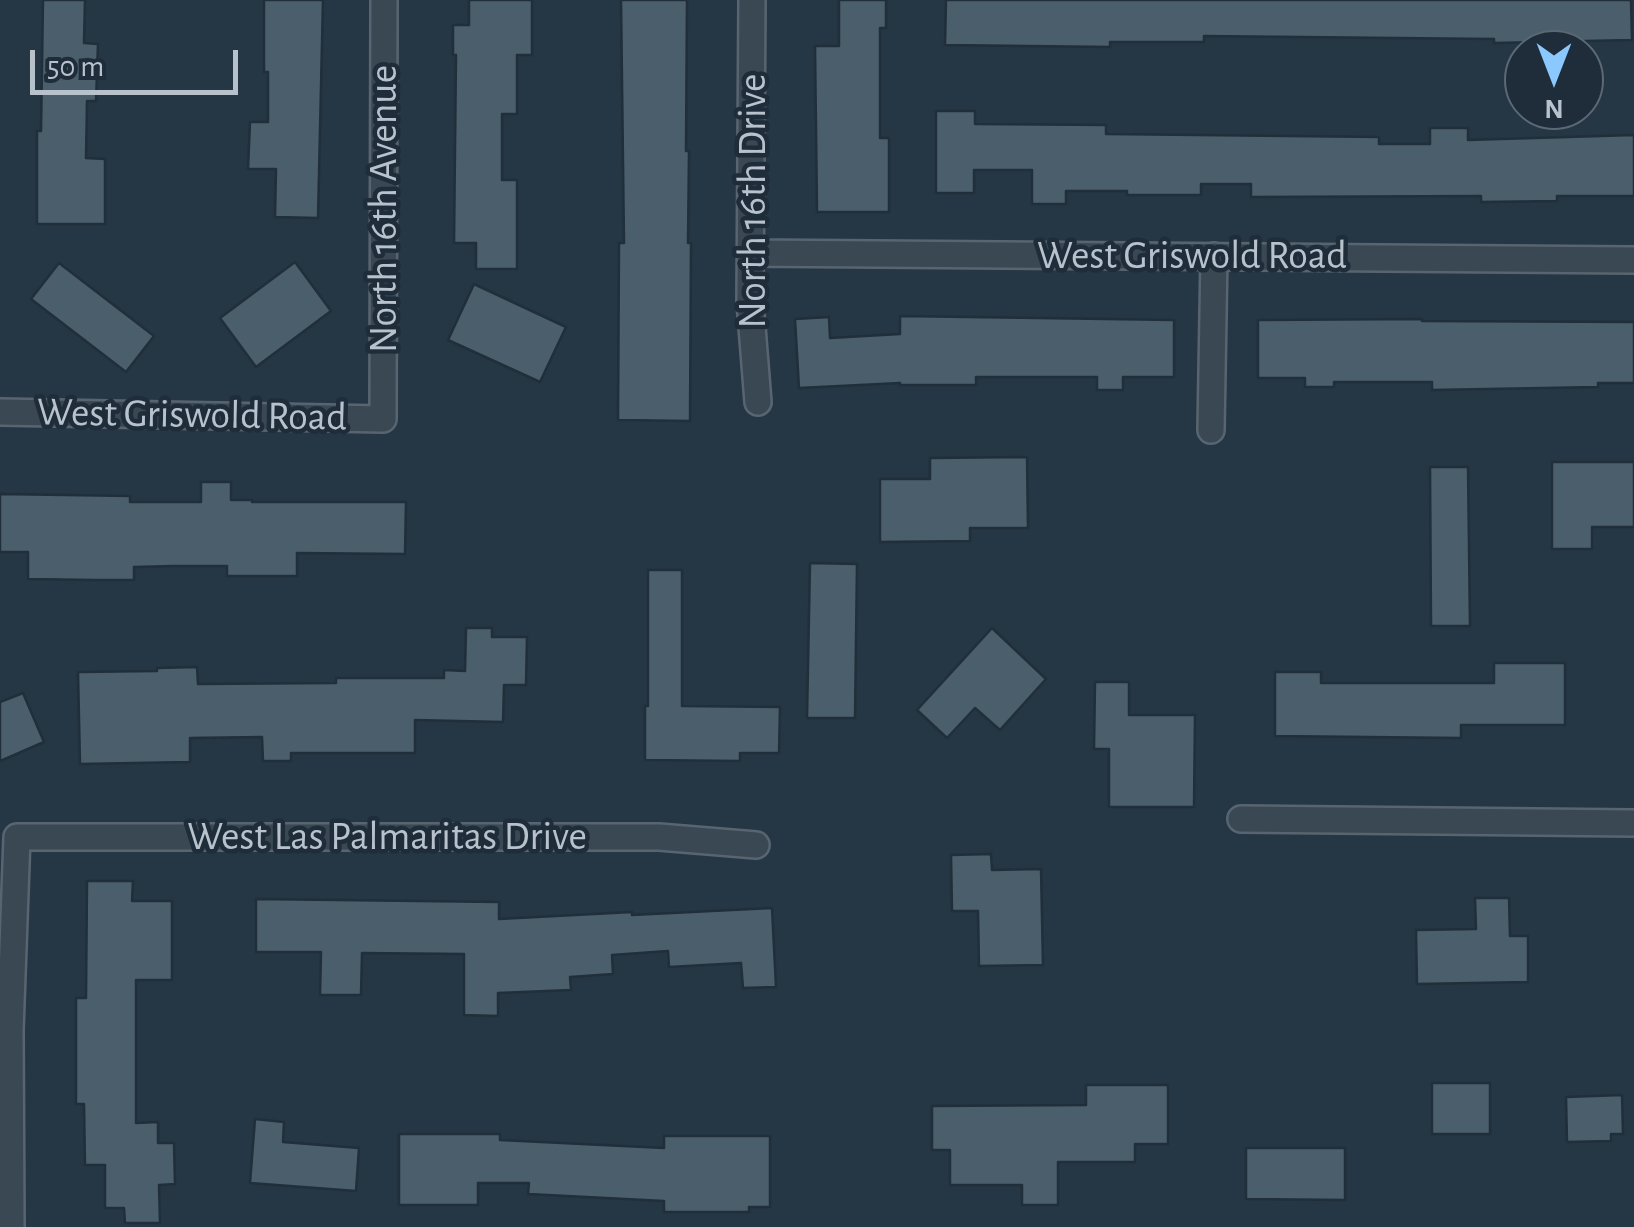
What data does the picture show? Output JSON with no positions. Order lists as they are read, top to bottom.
{
  "streets": {
    "street": [
      "North 16th Drive",
      "North 16th Avenue",
      "West Griswold Road",
      "West Las Palmaritas Drive"
    ]
  },
  "crossings": [
    ["North 16th Drive", "West Griswold Road"],
    ["North 16th Avenue", "West Griswold Road"]
  ],
  "scale_bar": "50 m",
  "north": "bottom"
}
